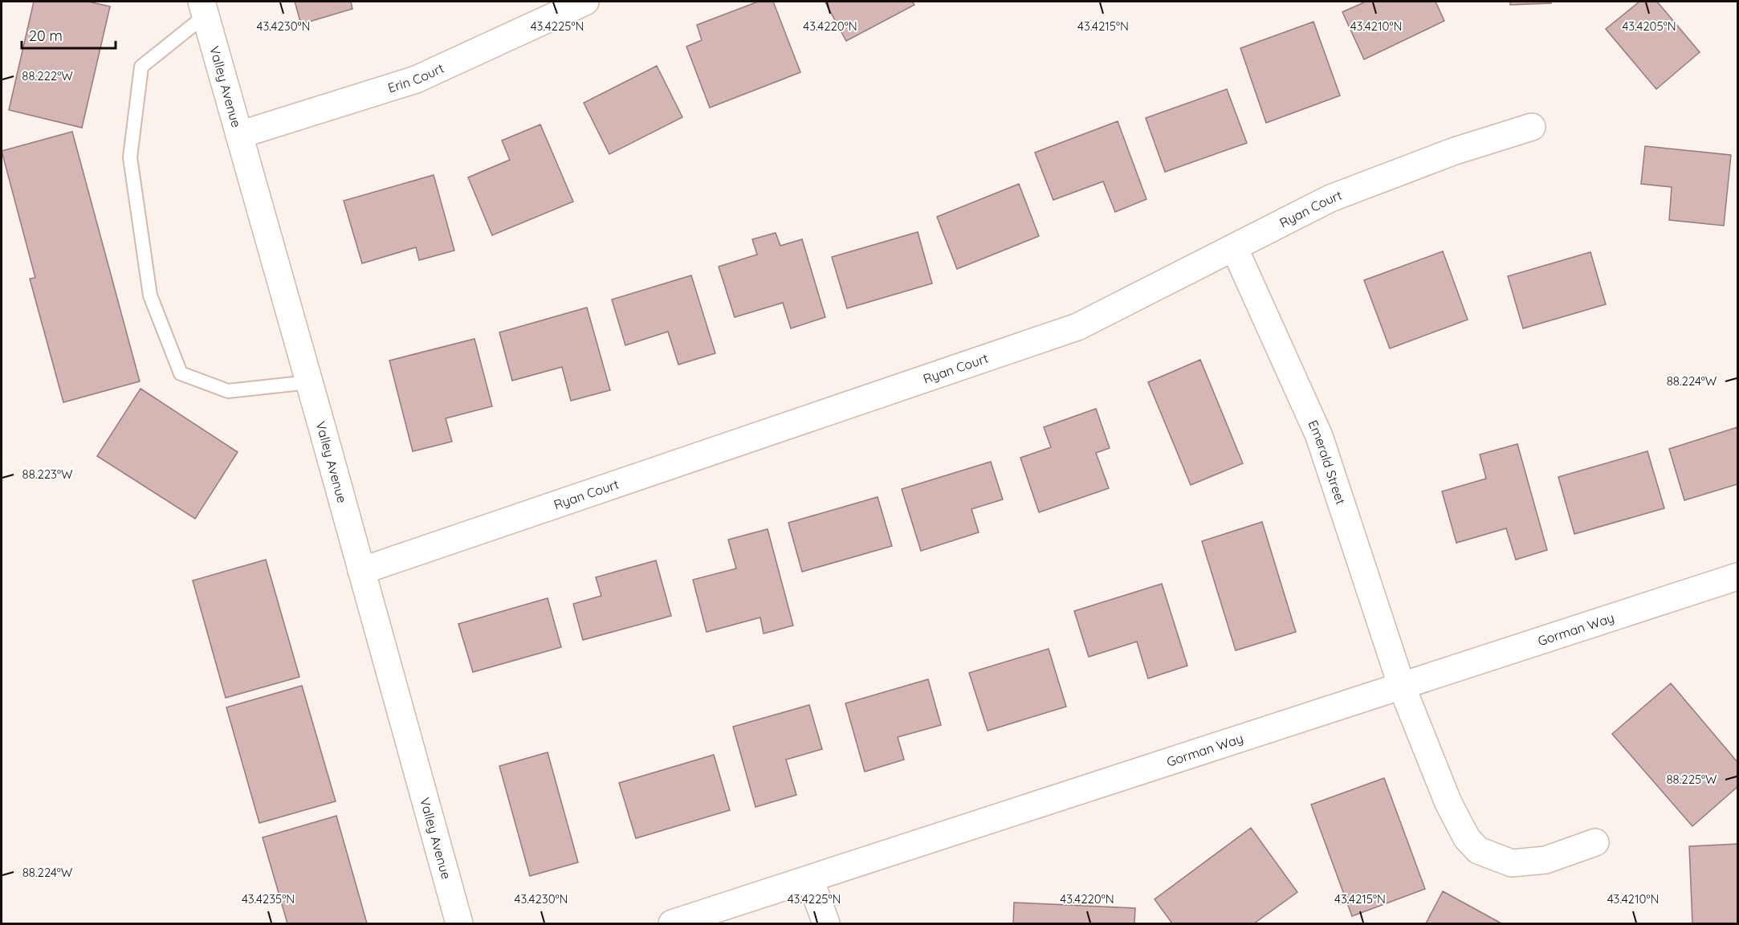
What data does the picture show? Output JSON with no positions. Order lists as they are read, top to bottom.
{
  "streets": {
    "street": [
      "Erin Court",
      "Valley Avenue",
      "Ryan Court",
      "Emerald Street",
      "Gorman Way"
    ]
  },
  "crossings": [
    ["Erin Court", "Valley Avenue"],
    ["Valley Avenue", "Ryan Court"],
    ["Ryan Court", "Emerald Street"],
    ["Emerald Street", "Gorman Way"]
  ],
  "scale_bar": "20 m",
  "coordinates": [
    "43.4230°N",
    "43.4225°N",
    "43.4220°N",
    "43.4215°N",
    "43.4210°N",
    "43.4205°N",
    "88.222°W",
    "88.224°W",
    "88.223°W",
    "88.225°W",
    "43.4235°N"
  ]
}
